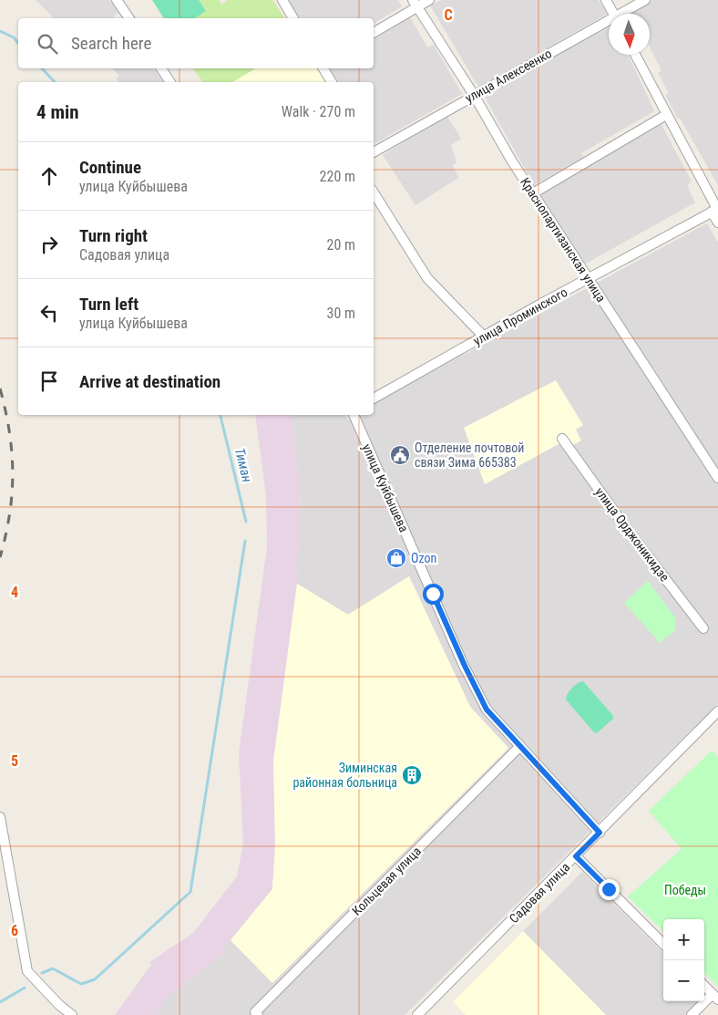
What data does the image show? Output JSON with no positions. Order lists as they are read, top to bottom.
{
  "streets": {
    "street": [
      "улица Алексеенко",
      "Краснопартизанская улица",
      "улица Проминского",
      "улица Куйбышева",
      "улица Орджоникидзе",
      "Кольцевая улица",
      "Садовая улица"
    ]
  },
  "crossings": [
    ["улица Алексеенко", "Краснопартизанская улица"],
    ["Краснопартизанская улица", "улица Проминского"],
    ["улица Куйбышева", "Кольцевая улица"],
    ["улица Куйбышева", "Садовая улица"]
  ],
  "water": ["Тиман"],
  "parks": ["Победы"],
  "places": {
    "public building": ["Отделение почтовой связи Зима 665383"],
    "shop": ["Ozon"],
    "building": ["Зиминская районная больница"]
  },
  "north": "bottom",
  "page": {
    "search": "Search here",
    "heading": ["4 min", "Walk · 270 m"],
    "list": [
      ["Continue", "улица Куйбышева", "220 m"],
      ["Turn right", "Садовая улица", "20 m"],
      ["Turn left", "улица Куйбышева", "30 m"],
      "Arrive at destination"
    ],
    "map_buttons": ["+", "−"]
  },
  "grid": {
    "columns": ["C"],
    "rows": ["4", "5", "6"]
  }
}
